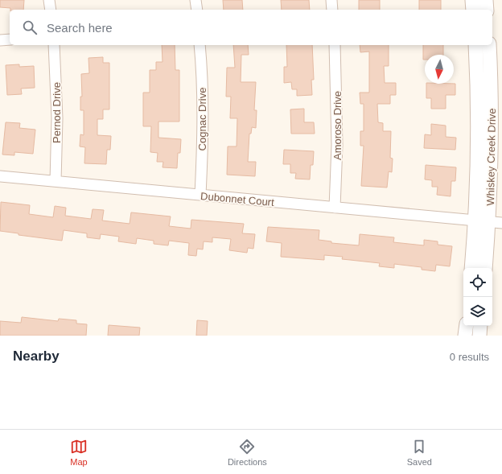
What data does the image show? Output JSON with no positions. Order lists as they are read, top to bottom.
{
  "streets": {
    "street": [
      "Pernod Drive",
      "Cognac Drive",
      "Amoroso Drive",
      "Whiskey Creek Drive",
      "Dubonnet Court"
    ]
  },
  "crossings": [
    ["Pernod Drive", "Dubonnet Court"],
    ["Cognac Drive", "Dubonnet Court"],
    ["Amoroso Drive", "Dubonnet Court"],
    ["Whiskey Creek Drive", "Dubonnet Court"]
  ],
  "north": "bottom",
  "page": {
    "search": "Search here",
    "heading": ["Nearby", "0 results"],
    "nav": ["Map", "Directions", "Saved"]
  }
}
